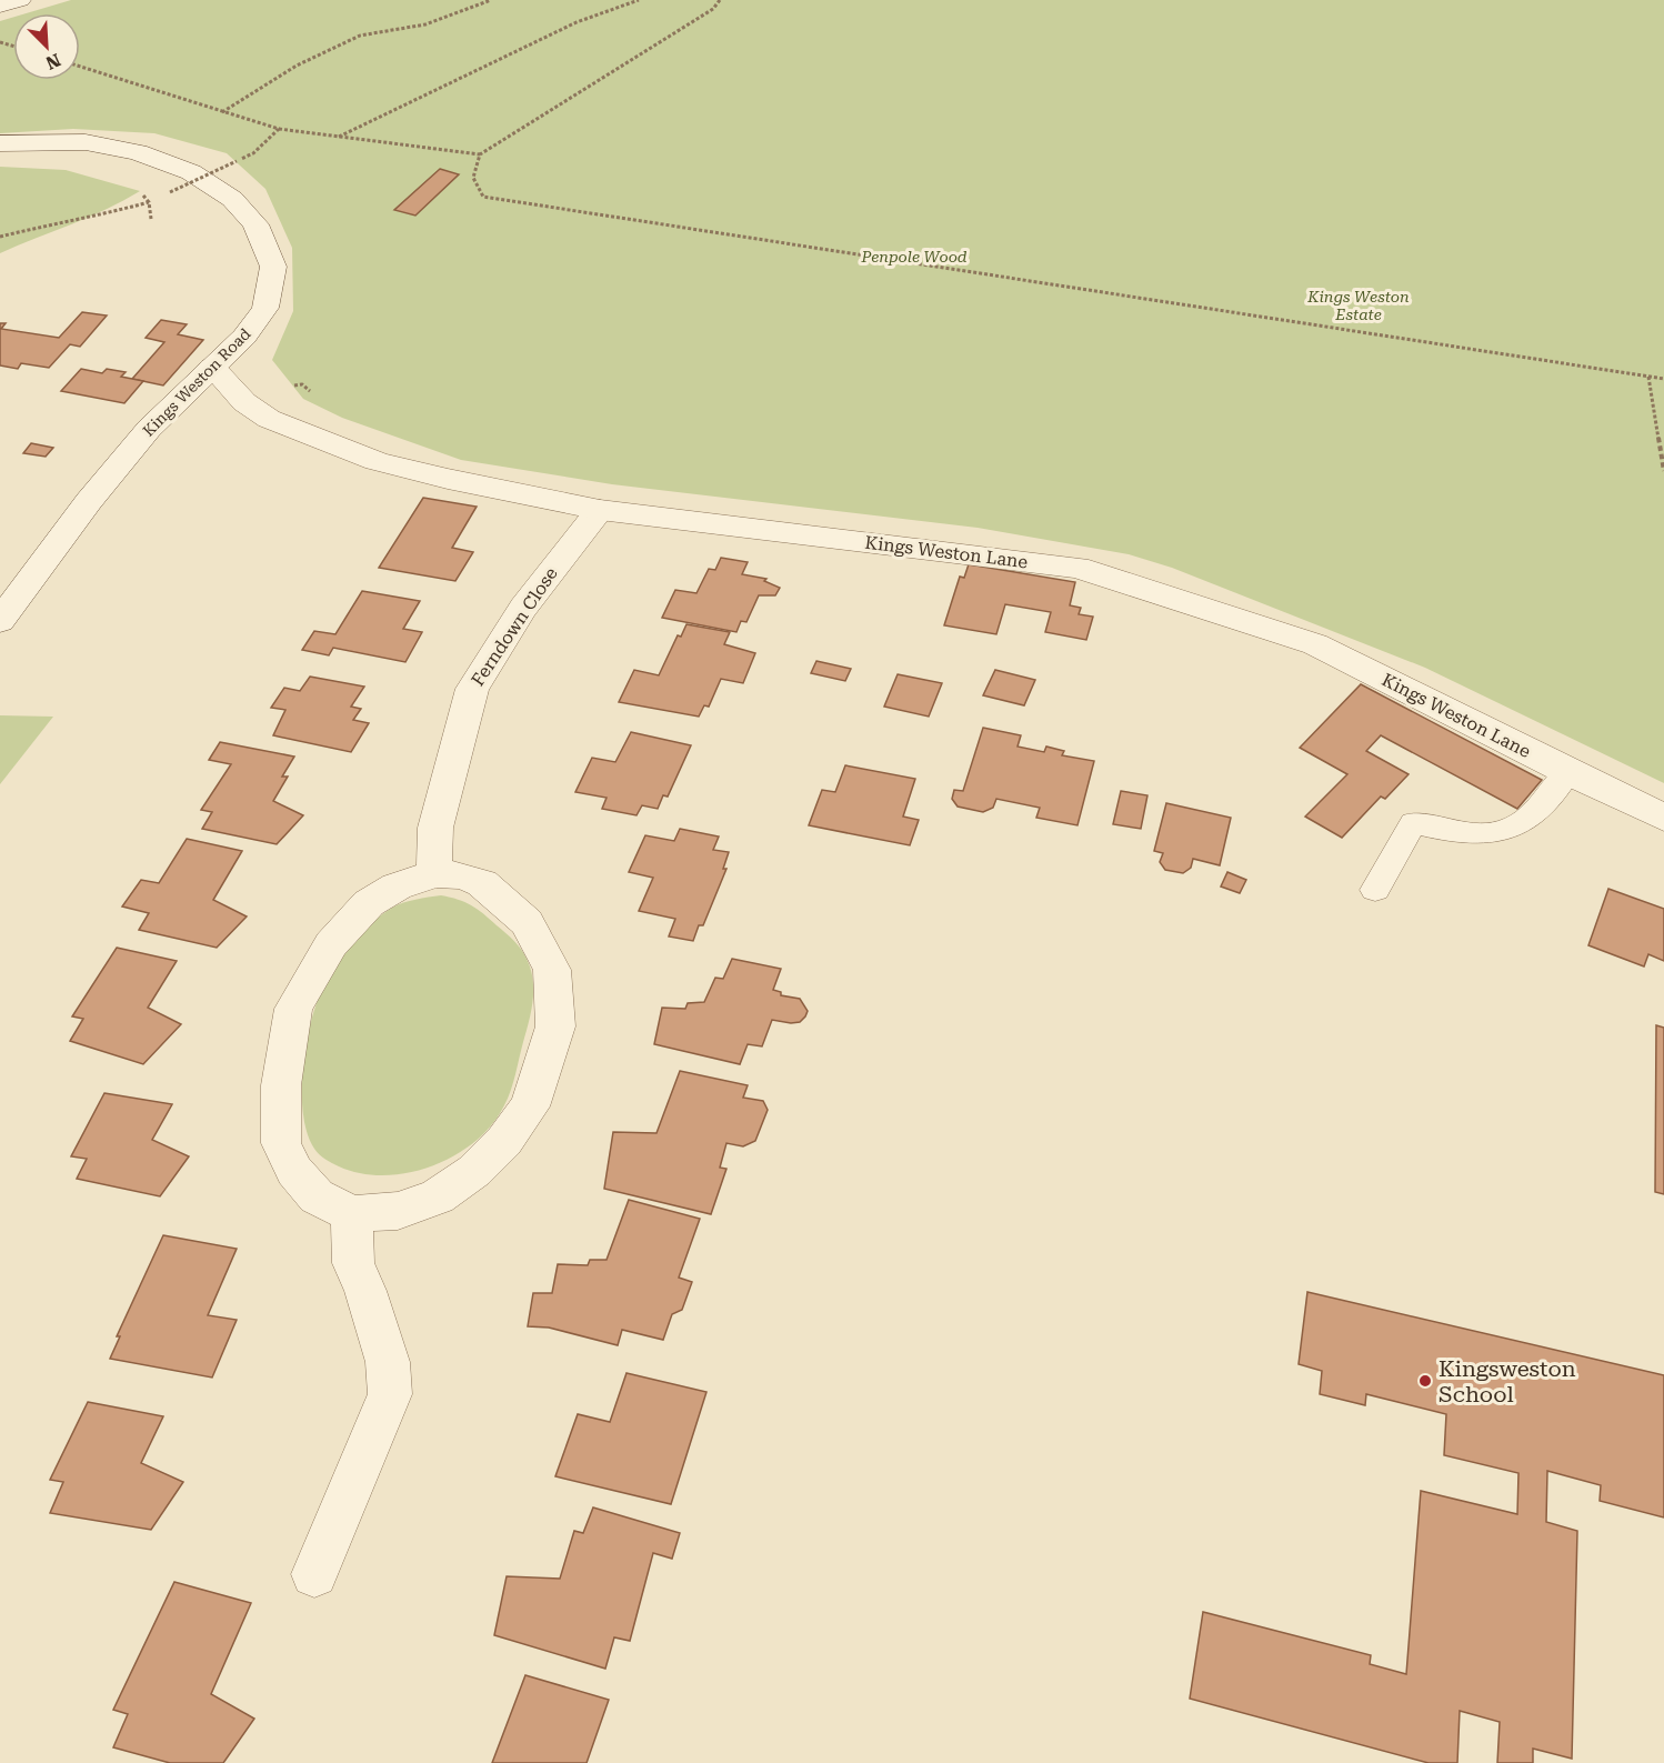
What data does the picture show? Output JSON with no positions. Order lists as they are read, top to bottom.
{
  "streets": {
    "street": ["Kings Weston Road", "Kings Weston Lane", "Ferndown Close"]
  },
  "crossings": [
    ["Kings Weston Road", "Kings Weston Lane"],
    ["Kings Weston Lane", "Ferndown Close"]
  ],
  "parks": ["Penpole Wood", "Kings Weston Estate"],
  "places": ["Kingsweston School"],
  "north": "bottom right"
}
